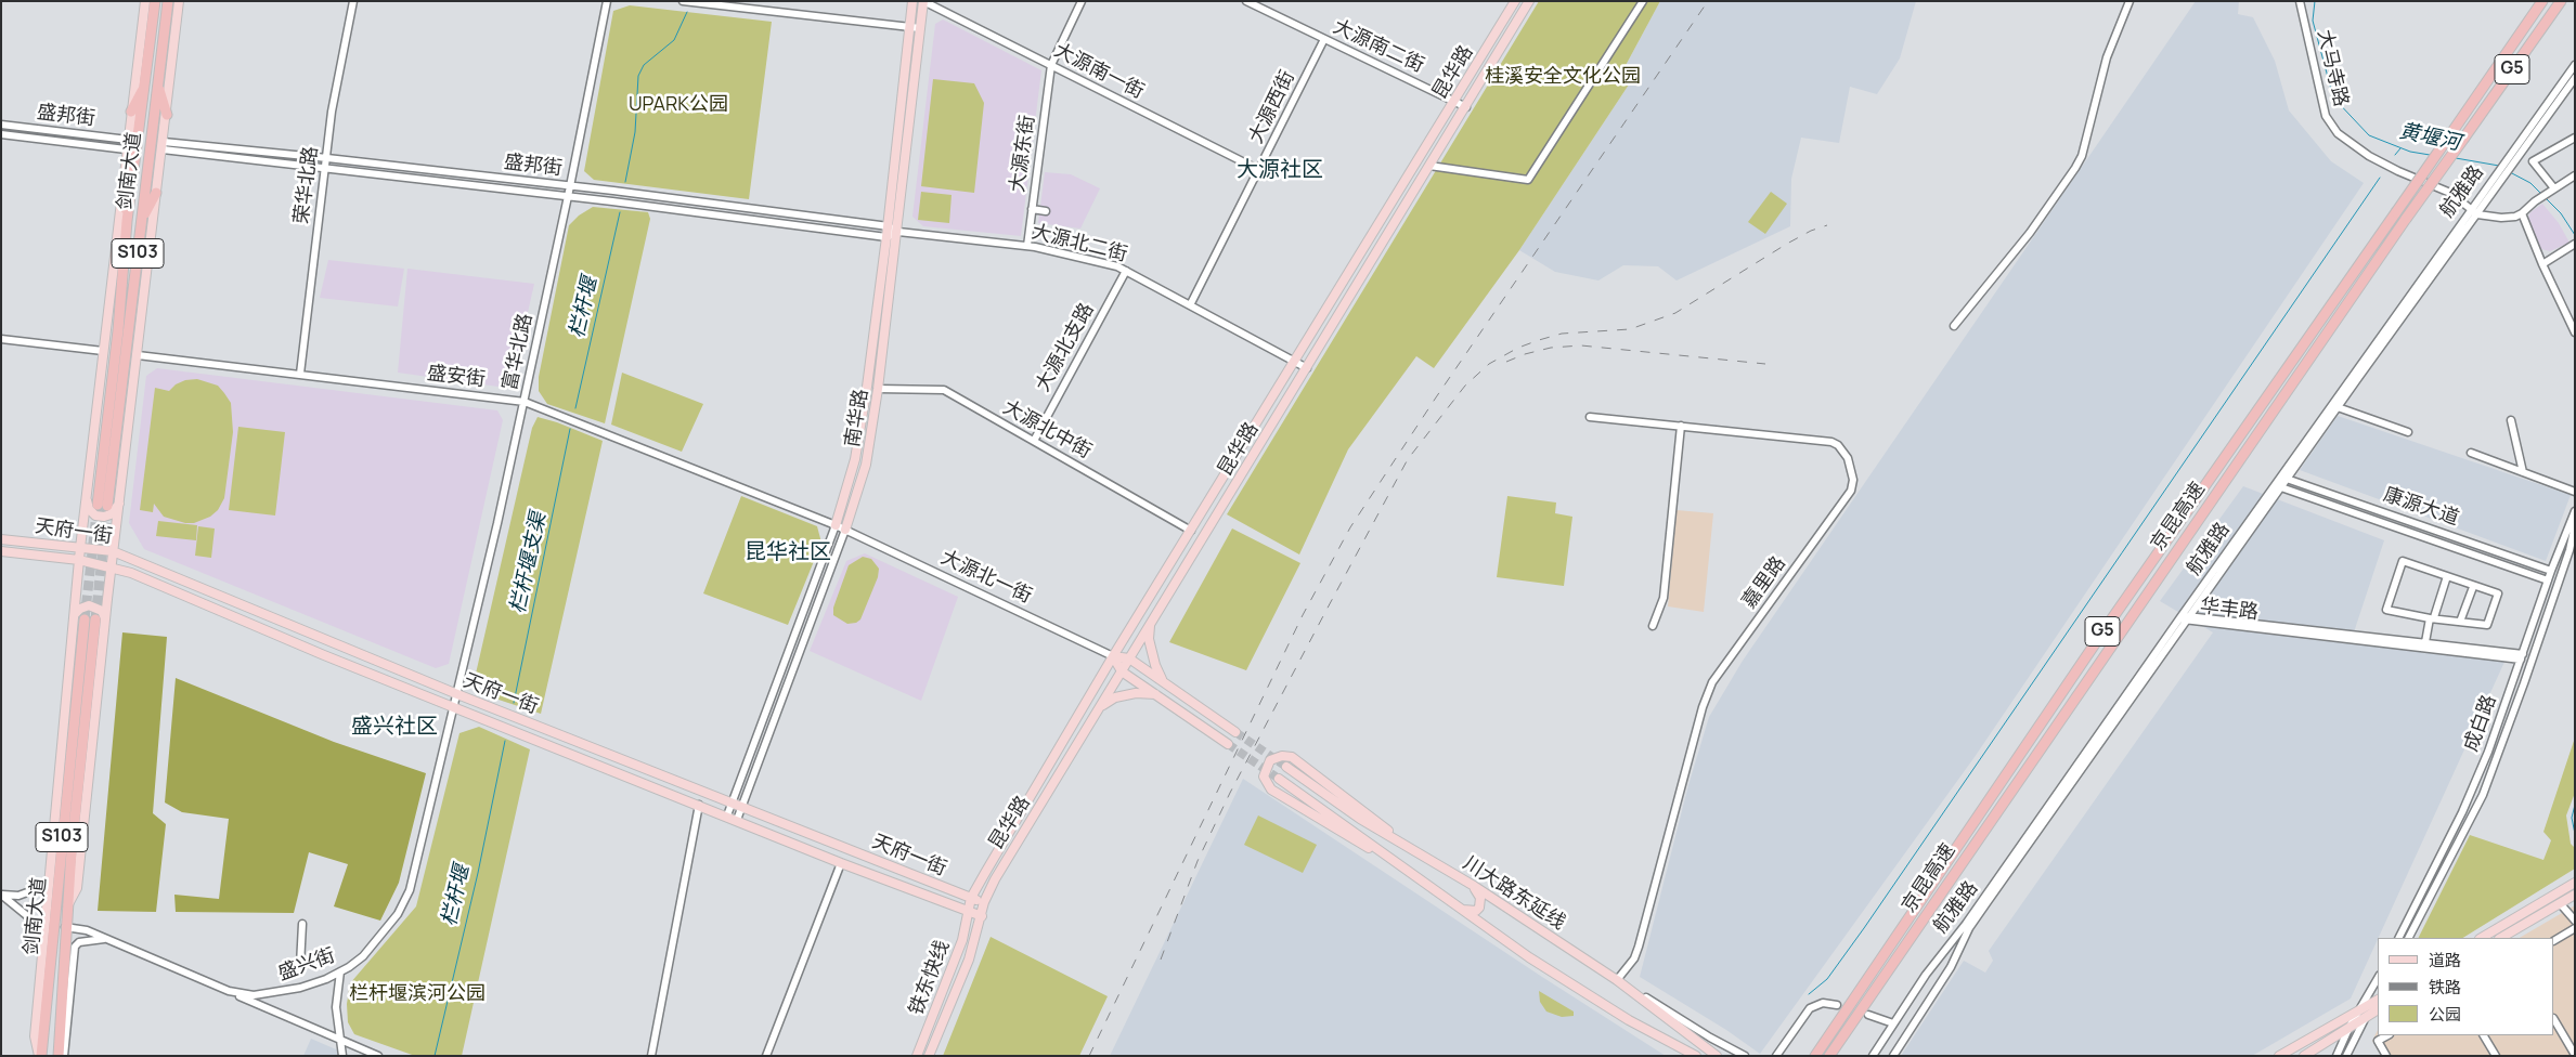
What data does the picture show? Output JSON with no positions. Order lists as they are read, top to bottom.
{
  "streets": {
    "highway": [
      "G5",
      "剑南大道",
      "S103",
      "京昆高速"
    ],
    "main road": [
      "昆华路",
      "南华路",
      "天府一街",
      "川大路东延线",
      "铁东快线"
    ],
    "street": [
      "大源南二街",
      "大马寺路",
      "大源南一街",
      "大源西街",
      "盛邦街",
      "大源东街",
      "荣华北路",
      "航雅路",
      "大源北二街",
      "大源北支路",
      "富华北路",
      "盛安街",
      "大源北中街",
      "康源大道",
      "大源北一街",
      "嘉里路",
      "华丰路",
      "成白路",
      "盛兴街"
    ]
  },
  "crossings": [
    ["大源南二街", "昆华路"],
    ["大源南二街", "大源西街"],
    ["大马寺路", "航雅路"],
    ["大源南一街", "大源西街"],
    ["大源南一街", "大源东街"],
    ["大源南一街", "南华路"],
    ["昆华路", "大源北二街"],
    ["昆华路", "大源北中街"],
    ["昆华路", "天府一街"],
    ["昆华路", "大源北一街"],
    ["昆华路", "铁东快线"],
    ["大源西街", "大源北二街"],
    ["盛邦街", "荣华北路"],
    ["盛邦街", "大源北二街"],
    ["盛邦街", "富华北路"],
    ["盛邦街", "南华路"],
    ["大源东街", "大源北二街"],
    ["剑南大道", "盛兴街"],
    ["荣华北路", "盛安街"],
    ["航雅路", "康源大道"],
    ["航雅路", "华丰路"],
    ["大源北二街", "大源北支路"],
    ["大源北二街", "南华路"],
    ["大源北支路", "大源北中街"],
    ["富华北路", "盛安街"],
    ["富华北路", "天府一街"],
    ["富华北路", "盛兴街"],
    ["盛安街", "南华路"],
    ["盛安街", "大源北一街"],
    ["南华路", "大源北中街"],
    ["南华路", "天府一街"],
    ["南华路", "大源北一街"],
    ["康源大道", "成白路"],
    ["天府一街", "盛兴街"],
    ["天府一街", "铁东快线"],
    ["嘉里路", "川大路东延线"],
    ["华丰路", "成白路"]
  ],
  "districts": ["大源社区", "昆华社区", "盛兴社区"],
  "water": ["黄堰河", "栏杆堰", "栏杆堰支渠"],
  "parks": ["桂溪安全文化公园", "UPARK公园", "栏杆堰滨河公园"],
  "legend": ["道路", "铁路", "公园"]
}
